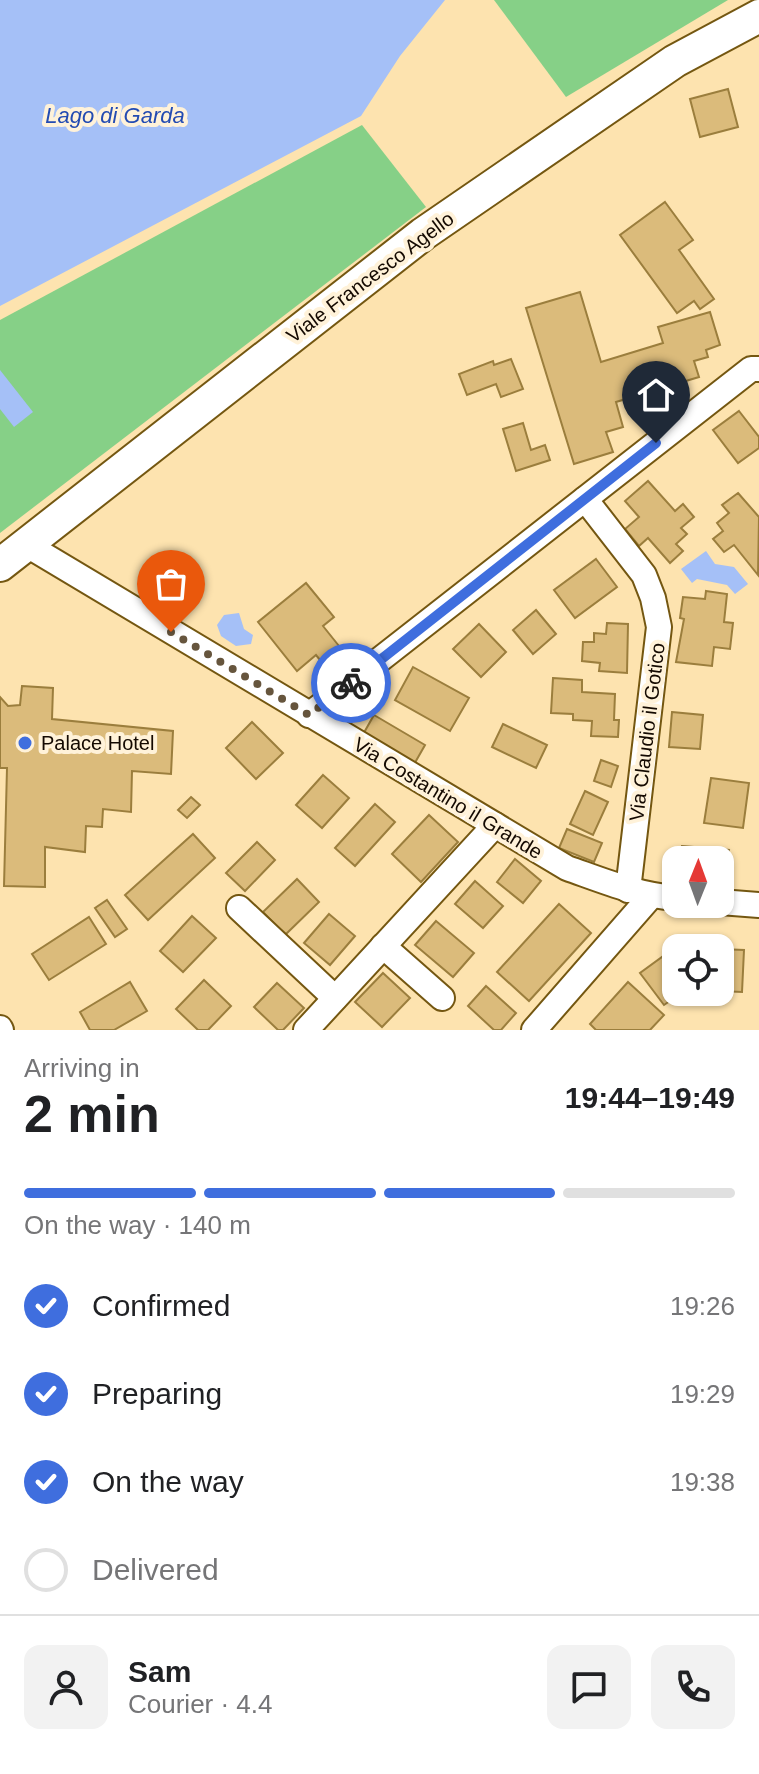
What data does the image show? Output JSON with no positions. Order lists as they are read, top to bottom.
{
  "streets": {
    "main road": ["Viale Francesco Agello"],
    "street": ["Via Claudio il Gotico", "Via Costantino il Grande"]
  },
  "crossings": [
    ["Viale Francesco Agello", "Via Costantino il Grande"],
    ["Via Claudio il Gotico", "Via Costantino il Grande"]
  ],
  "water": ["Lago di Garda"],
  "places": ["Palace Hotel"],
  "north": "top",
  "page": {
    "heading": ["2 min", "Arriving in", "19:44–19:49"],
    "panel": ["Sam", "Courier · 4.4"],
    "bar": "On the way · 140 m",
    "list": [
      ["Confirmed", "19:26"],
      ["Preparing", "19:29"],
      ["On the way", "19:38"],
      "Delivered"
    ]
  }
}
